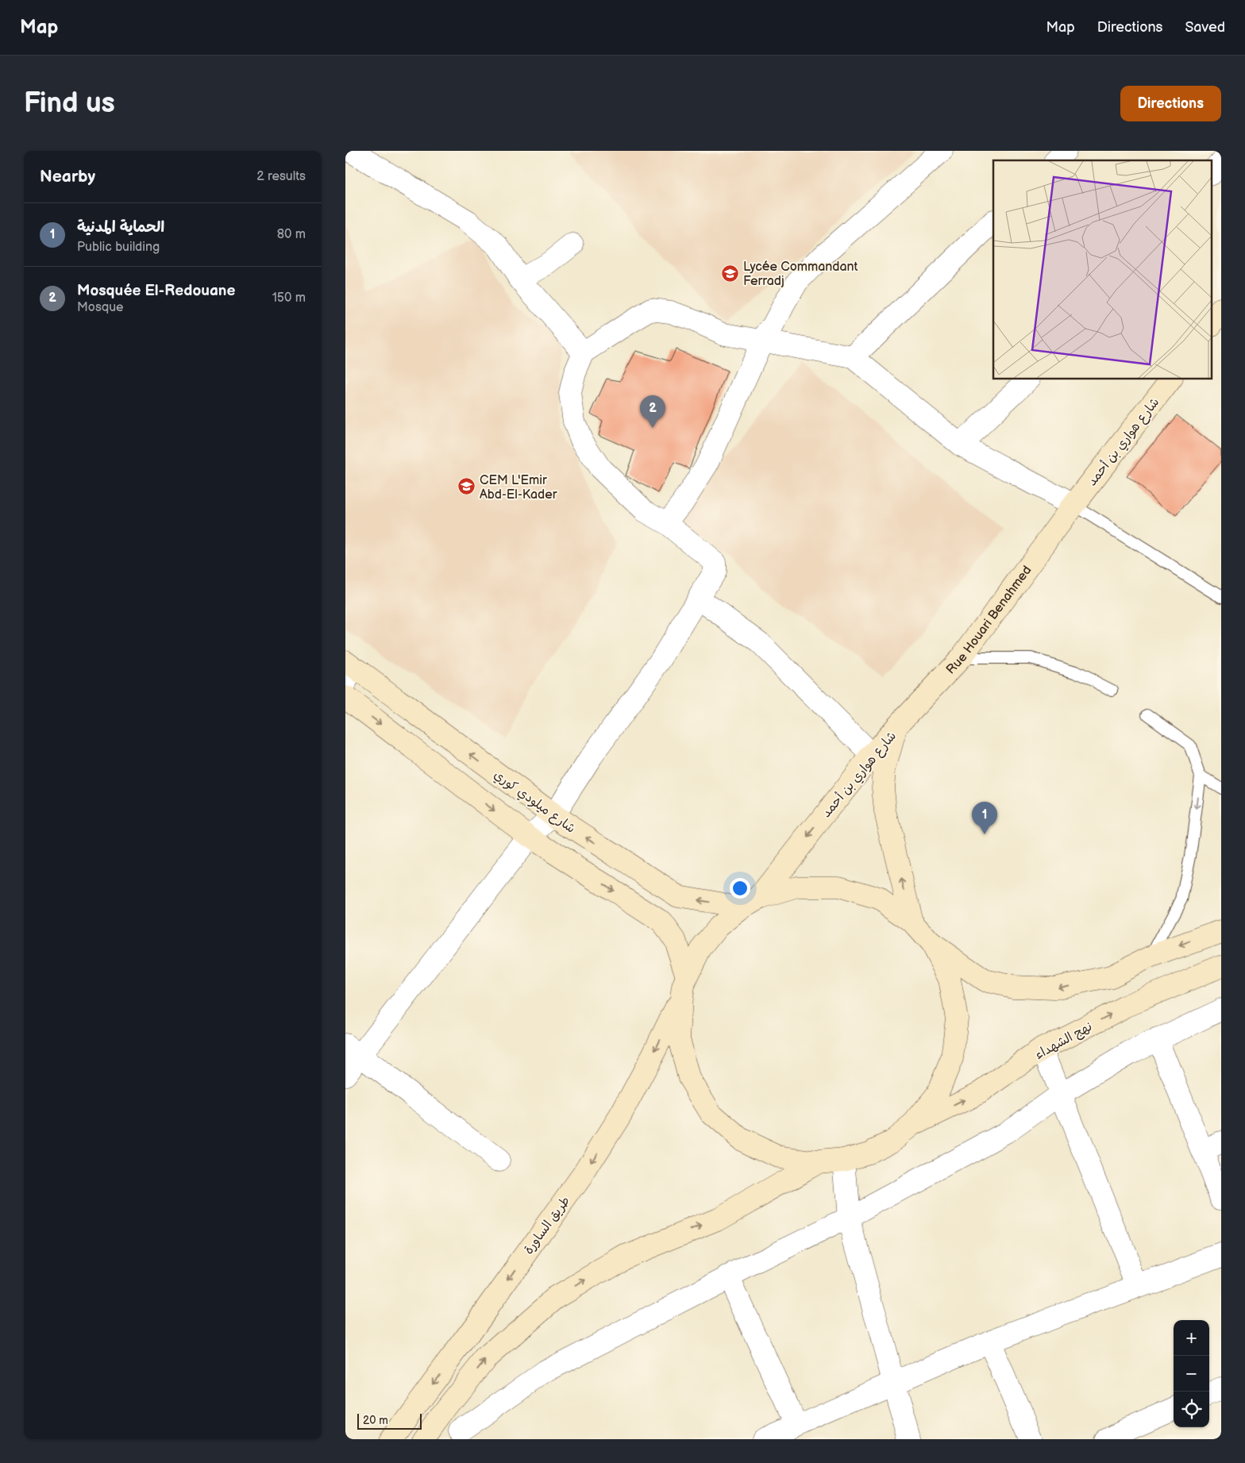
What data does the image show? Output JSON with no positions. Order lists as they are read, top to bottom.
{
  "streets": {
    "main road": [
      "شارع هواري بن أحمد",
      "Rue Houari Benahmed",
      "شارع ميلودي كوري",
      "نهج الشهداء",
      "طريق الساورة"
    ]
  },
  "crossings": [
    ["شارع هواري بن أحمد", "Rue Houari Benahmed"],
    ["شارع هواري بن أحمد", "شارع ميلودي كوري"]
  ],
  "one_way": ["نهج الشهداء"],
  "places": {
    "school or university": ["Lycée Commandant Ferradj", "CEM L'Emir Abd-El-Kader"]
  },
  "scale_bar": "20 m",
  "page": {
    "header": "Map",
    "nav": ["Map", "Directions", "Saved"],
    "buttons": "Directions",
    "title": "Find us",
    "heading": ["Nearby", "2 results"],
    "list": [
      {
        "mark": "1",
        "name": "الحماية المدنية",
        "note": "Public building",
        "value": "80 m"
      },
      {
        "mark": "2",
        "name": "Mosquée El-Redouane",
        "note": "Mosque",
        "value": "150 m"
      }
    ],
    "pins": ["2", "1"],
    "map_buttons": ["+", "−"],
    "scale": "20 m"
  }
}
